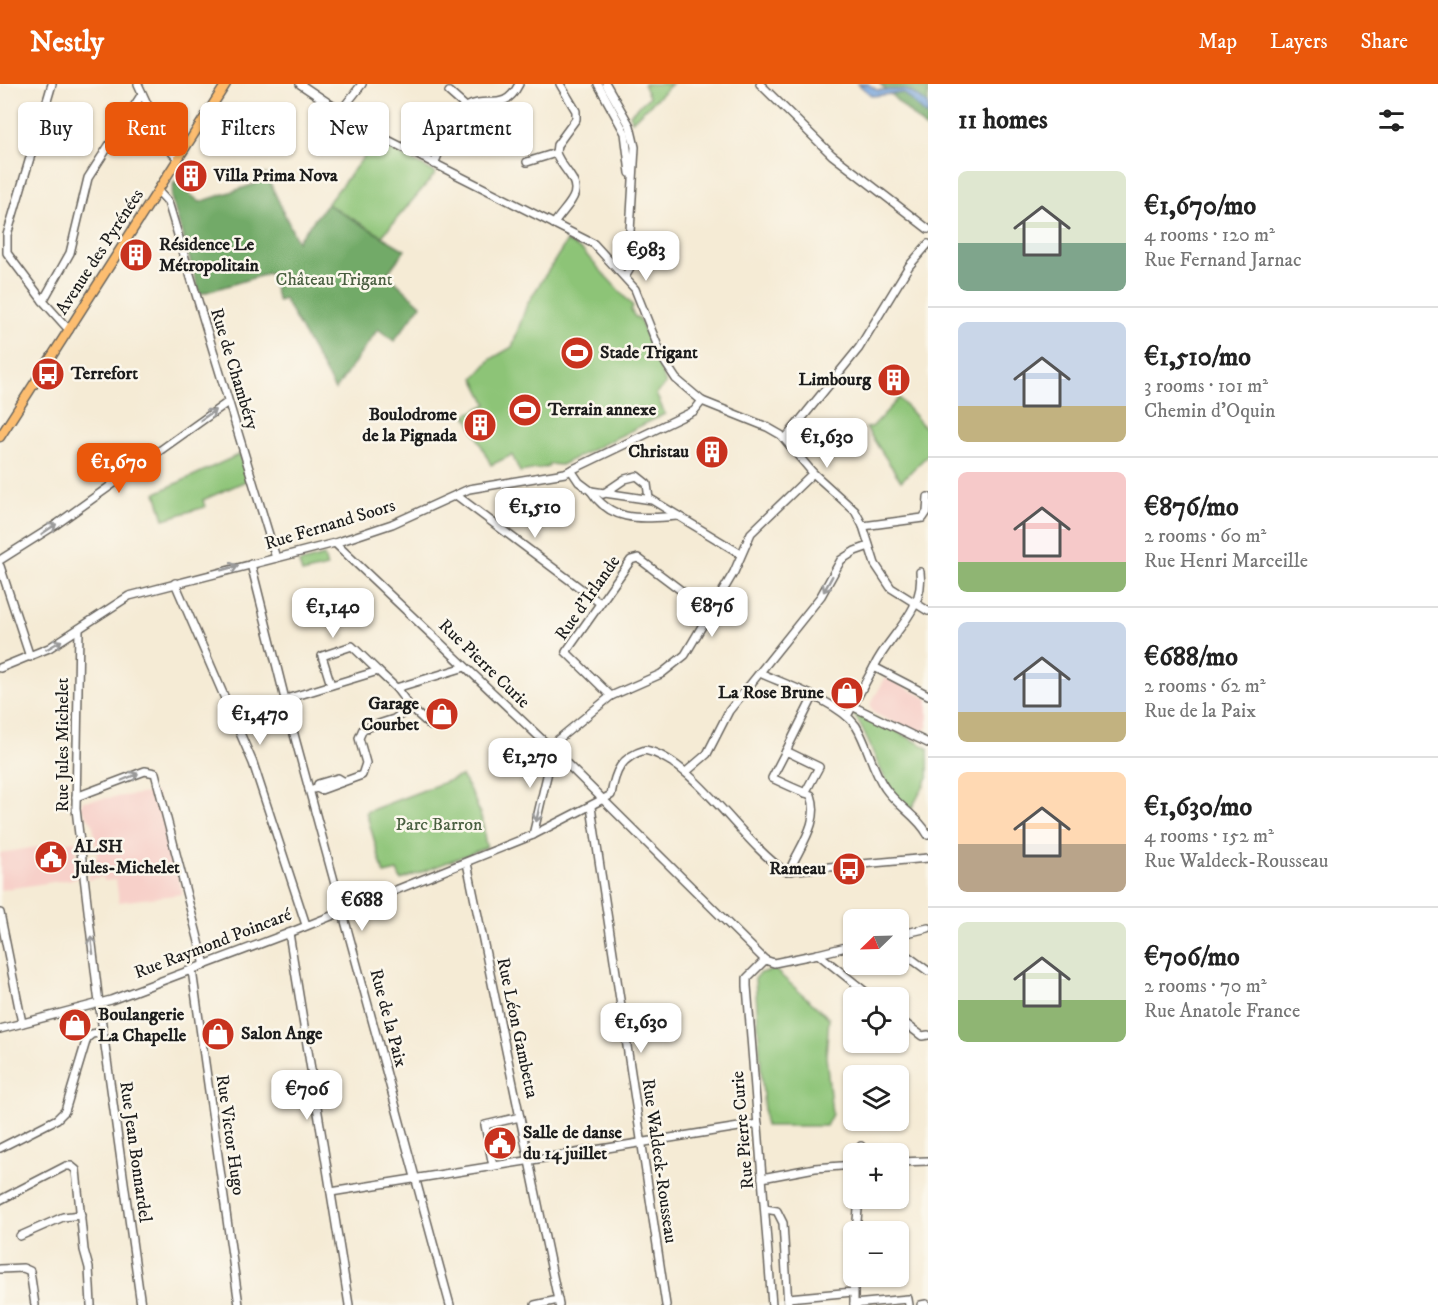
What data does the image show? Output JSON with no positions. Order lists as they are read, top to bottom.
{
  "streets": {
    "main road": ["Avenue des Pyrénées"],
    "street": [
      "Rue de Chambéry",
      "Rue Fernand Soors",
      "Rue d'Irlande",
      "Rue Pierre Curie",
      "Rue Jules Michelet",
      "Rue Raymond Poincaré",
      "Rue de la Paix",
      "Rue Léon Gambetta",
      "Rue Victor Hugo",
      "Rue Jean Bonnardel",
      "Rue Waldeck-Rousseau"
    ]
  },
  "crossings": [
    ["Avenue des Pyrénées", "Rue de Chambéry"],
    ["Rue de Chambéry", "Rue Fernand Soors"],
    ["Rue Fernand Soors", "Rue Pierre Curie"],
    ["Rue Fernand Soors", "Rue Jules Michelet"],
    ["Rue Fernand Soors", "Rue de la Paix"],
    ["Rue Pierre Curie", "Rue Raymond Poincaré"],
    ["Rue Jules Michelet", "Rue Raymond Poincaré"],
    ["Rue Jules Michelet", "Rue Jean Bonnardel"],
    ["Rue Raymond Poincaré", "Rue de la Paix"],
    ["Rue Raymond Poincaré", "Rue Léon Gambetta"],
    ["Rue Raymond Poincaré", "Rue Victor Hugo"],
    ["Rue Raymond Poincaré", "Rue Jean Bonnardel"],
    ["Rue Raymond Poincaré", "Rue Waldeck-Rousseau"]
  ],
  "one_way": ["Rue Jules Michelet"],
  "parks": ["Château Trigant", "Parc Barron"],
  "places": {
    "building": [
      "Villa Prima Nova",
      "Résidence Le Métropolitain",
      "Limbourg",
      "Boulodrome de la Pignada",
      "Christau"
    ],
    "sports": ["Stade Trigant", "Terrain annexe"],
    "bus stop": ["Terrefort", "Rameau"],
    "shop": [
      "La Rose Brune",
      "Garage Courbet",
      "Boulangerie La Chapelle",
      "Salon Ange"
    ],
    "public building": ["ALSH Jules-Michelet", "Salle de danse du 14 juillet"]
  },
  "north": "bottom left",
  "page": {
    "header": "Nestly",
    "nav": ["Map", "Layers", "Share"],
    "heading": "11 homes",
    "chip": [
      "Buy",
      "Rent",
      "Filters",
      "New",
      "Apartment"
    ],
    "list": [
      {
        "name": "€1,670/mo",
        "note": "4 rooms · 120 m² · Rue Fernand Jarnac"
      },
      {
        "name": "€1,510/mo",
        "note": "3 rooms · 101 m² · Chemin d'Oquin"
      },
      {
        "name": "€876/mo",
        "note": "2 rooms · 60 m² · Rue Henri Marceille"
      },
      {
        "name": "€688/mo",
        "note": "2 rooms · 62 m² · Rue de la Paix"
      },
      {
        "name": "€1,630/mo",
        "note": "4 rooms · 152 m² · Rue Waldeck-Rousseau"
      },
      {
        "name": "€706/mo",
        "note": "2 rooms · 70 m² · Rue Anatole France"
      }
    ],
    "price": [
      "€983",
      "€1,630",
      "€1,670",
      "€1,510",
      "€876",
      "€1,140",
      "€1,470",
      "€1,270",
      "€688",
      "€1,630",
      "€706"
    ],
    "map_buttons": ["+", "−"]
  }
}
